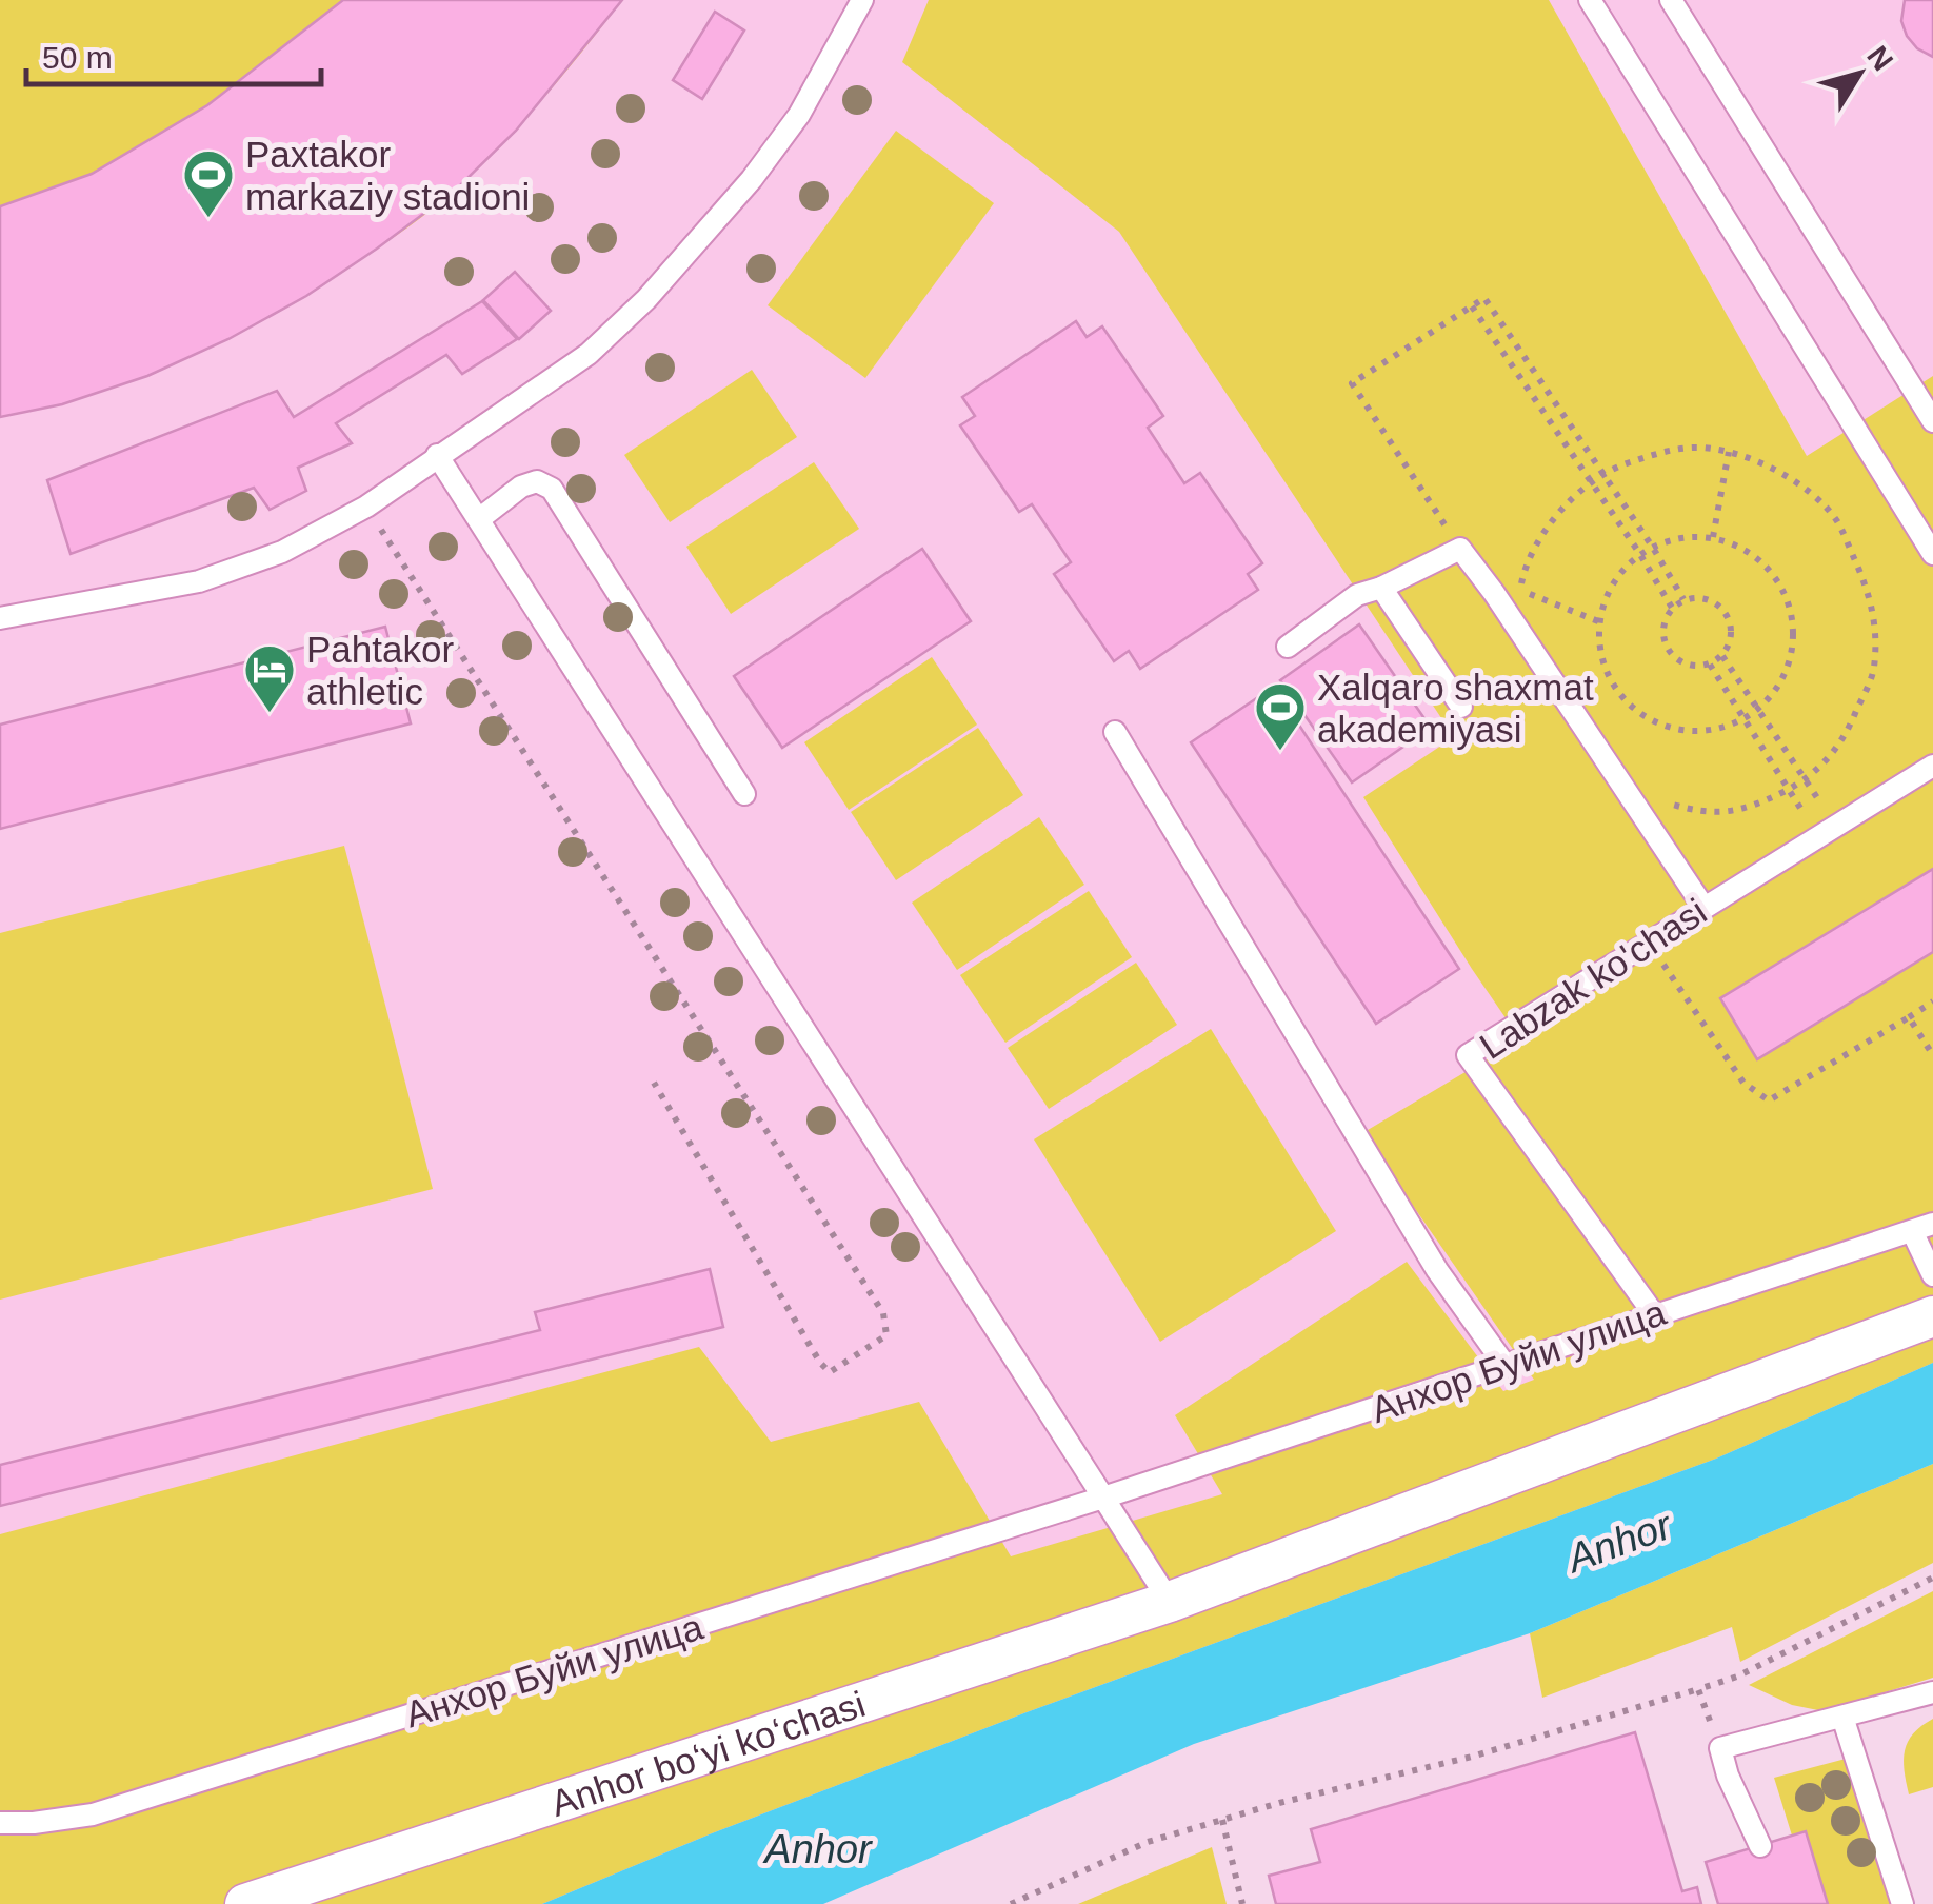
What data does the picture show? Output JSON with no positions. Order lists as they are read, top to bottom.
{
  "streets": {
    "street": ["Anhor bo‘yi ko‘chasi"],
    "lane": ["Labzak ko'chasi", "Анхор Буйи улица"]
  },
  "crossings": [
    ["Labzak ko'chasi", "Анхор Буйи улица"]
  ],
  "water": ["Anhor"],
  "places": {
    "sports": ["Paxtakor markaziy stadioni", "Xalqaro shaxmat akademiyasi"],
    "hotel": ["Pahtakor athletic"]
  },
  "scale_bar": "50 m",
  "north": "top right"
}
